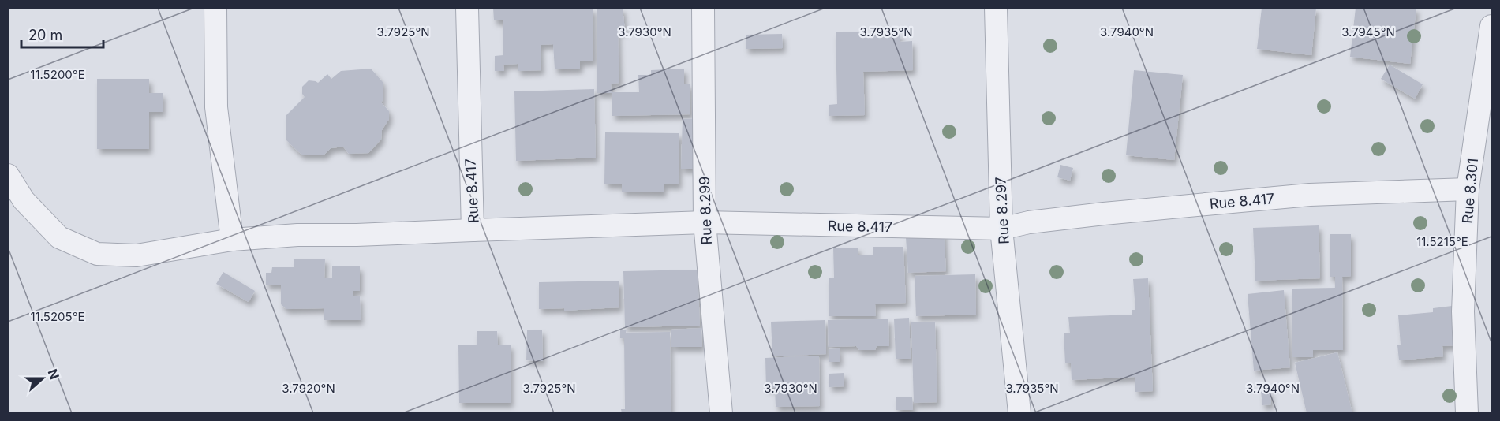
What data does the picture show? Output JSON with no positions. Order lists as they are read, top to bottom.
{
  "streets": {
    "street": [
      "Rue 8.417",
      "Rue 8.301",
      "Rue 8.299",
      "Rue 8.297"
    ]
  },
  "crossings": [
    ["Rue 8.417", "Rue 8.301"],
    ["Rue 8.417", "Rue 8.299"],
    ["Rue 8.417", "Rue 8.297"]
  ],
  "scale_bar": "20 m",
  "north": "right",
  "coordinates": [
    "3.7925°N",
    "3.7930°N",
    "3.7935°N",
    "3.7940°N",
    "3.7945°N",
    "11.5200°E",
    "11.5215°E",
    "11.5205°E",
    "3.7920°N"
  ]
}
